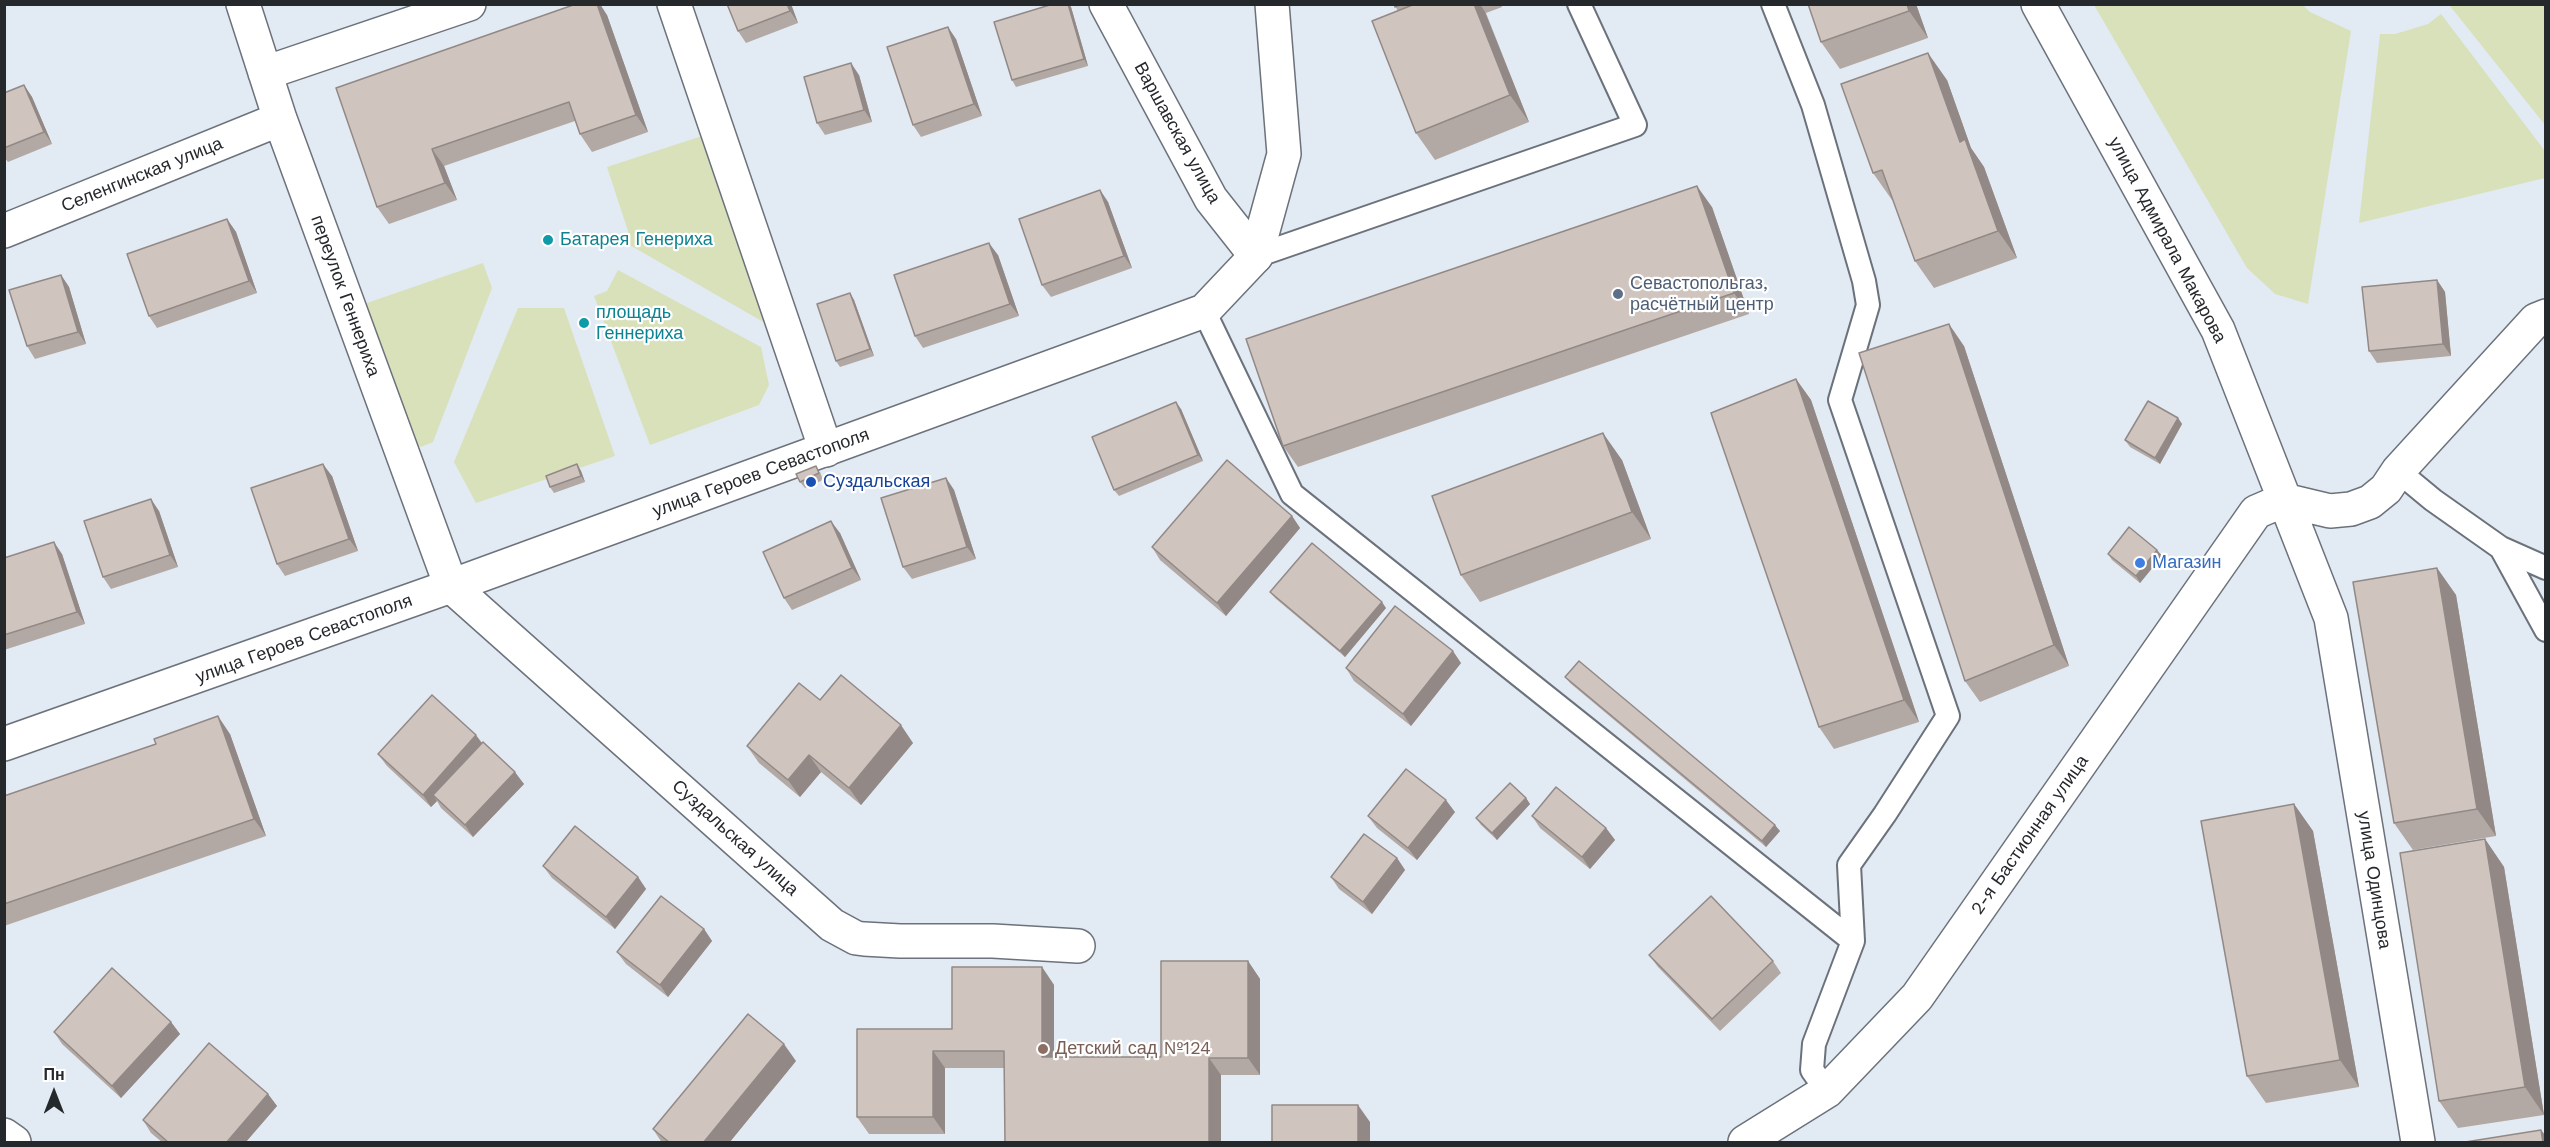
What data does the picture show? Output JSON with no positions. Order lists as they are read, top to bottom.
{
  "streets": {
    "street": [
      "Варшавская улица",
      "Селенгинская улица",
      "улица Адмирала Макарова",
      "переулок Геннериха",
      "улица Героев Севастополя",
      "2-я Бастионная улица",
      "Суздальская улица",
      "улица Одинцова"
    ]
  },
  "crossings": [
    ["Варшавская улица", "улица Героев Севастополя"],
    ["Селенгинская улица", "переулок Геннериха"],
    ["улица Адмирала Макарова", "2-я Бастионная улица"],
    ["улица Адмирала Макарова", "улица Одинцова"],
    ["переулок Геннериха", "улица Героев Севастополя"],
    ["переулок Геннериха", "Суздальская улица"],
    ["улица Героев Севастополя", "Суздальская улица"]
  ],
  "places": [
    "Батарея Генериха",
    "Севастопольгаз, расчётный центр",
    "площадь Геннериха",
    "Суздальская",
    "Магазин",
    "Детский сад №124"
  ],
  "north": "top"
}
